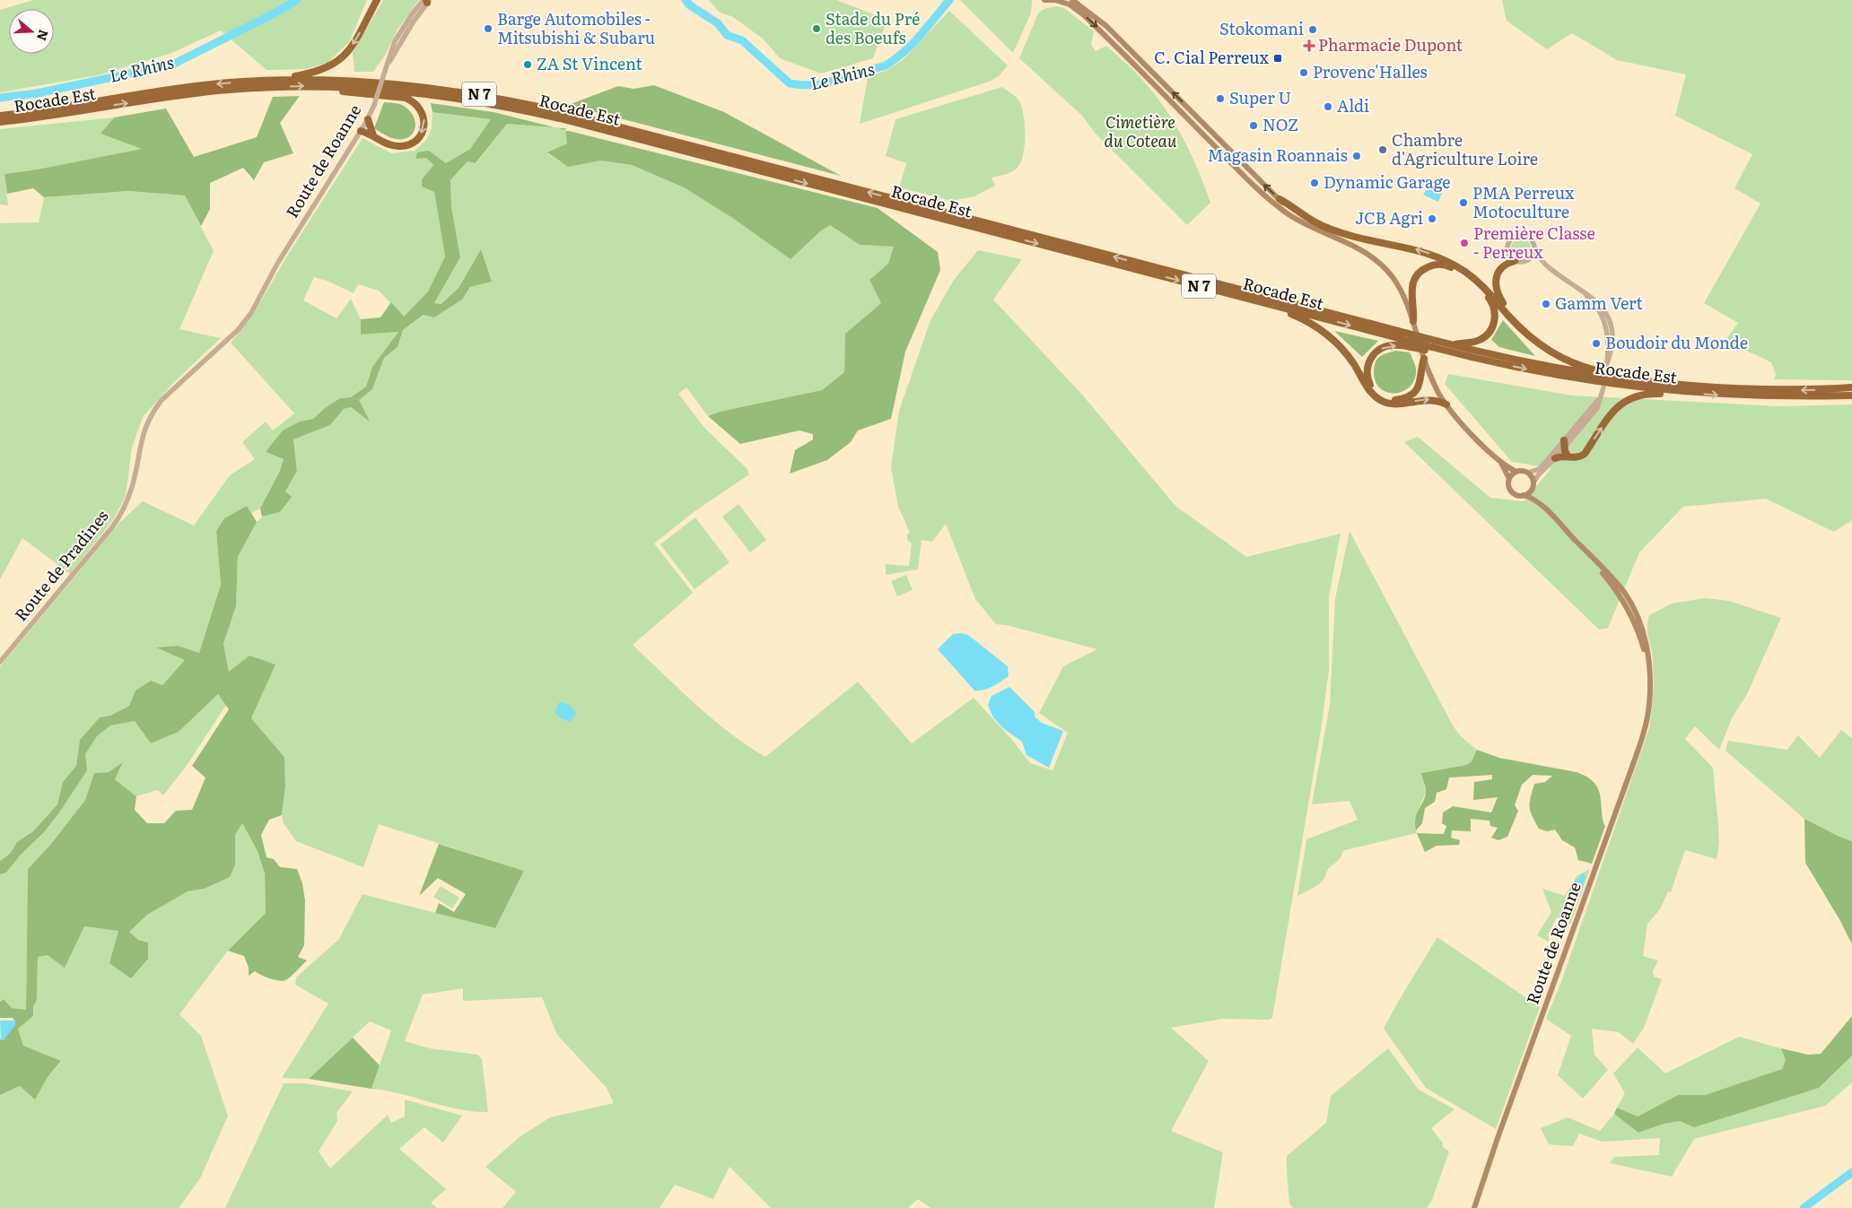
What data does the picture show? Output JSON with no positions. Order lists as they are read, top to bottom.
{
  "streets": {
    "highway": ["N 7", "Rocade Est"],
    "main road": ["Route de Roanne"],
    "street": ["Route de Pradines"]
  },
  "crossings": [
    ["Route de Roanne", "Route de Pradines"]
  ],
  "water": ["Le Rhins"],
  "parks": ["Cimetière du Coteau"],
  "places": {
    "other": [
      "Barge Automobiles - Mitsubishi & Subaru",
      "Stade du Pré des Boeufs",
      "Stokomani",
      "ZA St Vincent",
      "Provenc'Halles",
      "Super U",
      "Aldi",
      "NOZ",
      "Chambre d'Agriculture Loire",
      "Magasin Roannais",
      "Dynamic Garage",
      "PMA Perreux Motoculture",
      "JCB Agri",
      "Première Classe - Perreux",
      "Gamm Vert",
      "Boudoir du Monde"
    ],
    "health": ["Pharmacie Dupont"],
    "transit": ["C. Cial Perreux"]
  },
  "north": "right"
}
